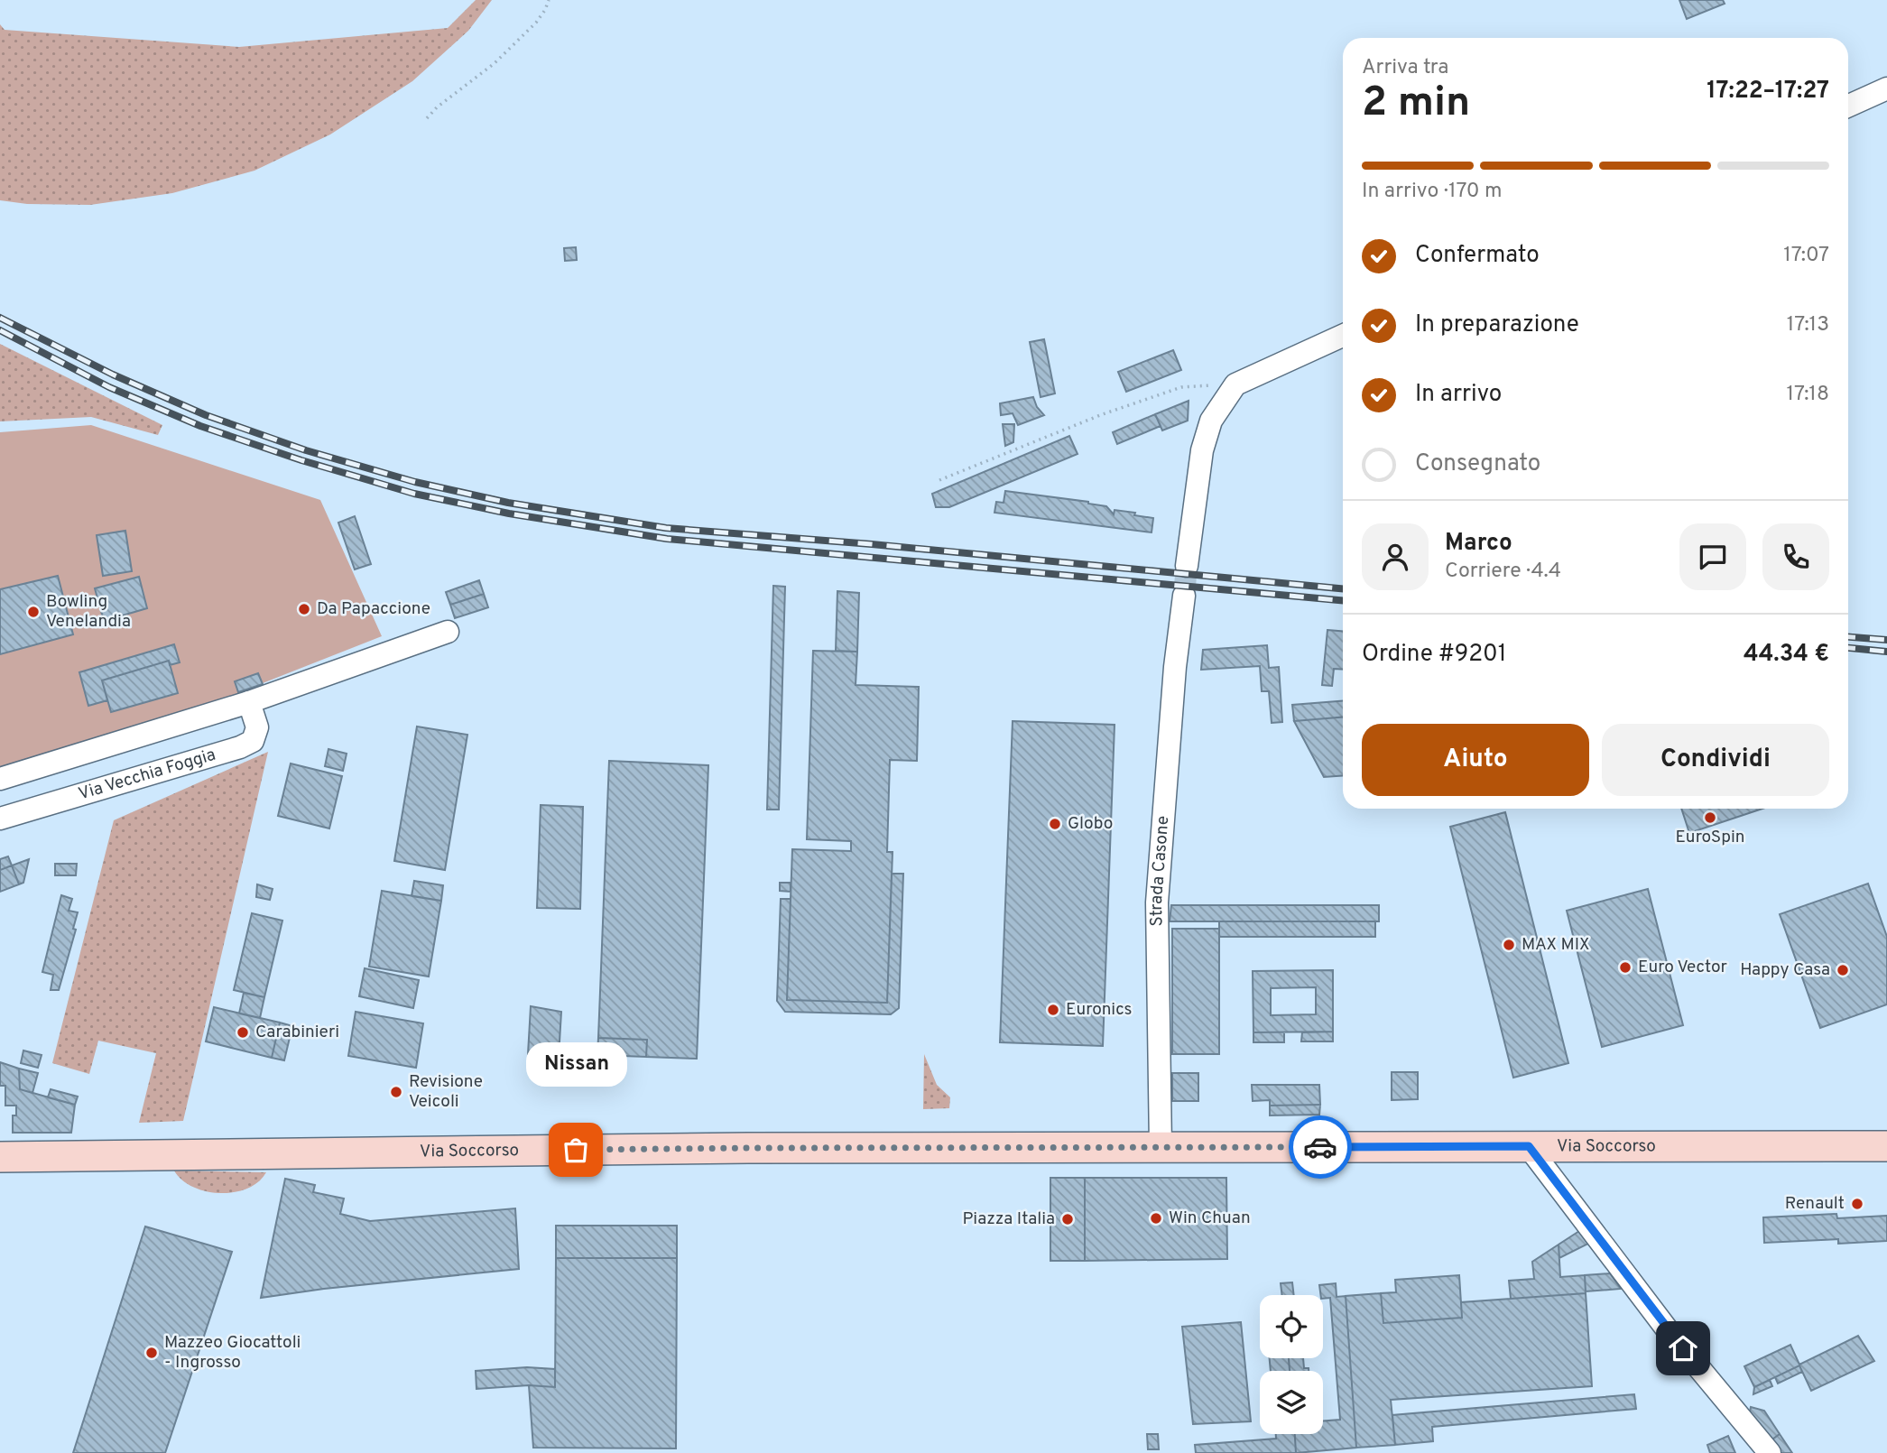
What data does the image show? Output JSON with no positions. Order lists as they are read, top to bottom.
{
  "streets": {
    "main road": ["Via Soccorso"],
    "street": ["Via Vecchia Foggia", "Strada Casone"]
  },
  "crossings": [
    ["Strada Casone", "Via Soccorso"]
  ],
  "places": [
    "Da Papaccione",
    "Bowling Venelandia",
    "EuroSpin",
    "Globo",
    "MAX MIX",
    "Euro Vector",
    "Happy Casa",
    "Euronics",
    "Carabinieri",
    "Revisione Veicoli",
    "Nissan",
    "Renault",
    "Win Chuan",
    "Piazza Italia",
    "Mazzeo Giocattoli - Ingrosso"
  ],
  "page": {
    "heading": ["2 min", "Arriva tra", "17:22–17:27"],
    "panel": [
      "Marco",
      "Corriere · 4.4",
      "Ordine #9201",
      "44.34 €"
    ],
    "bar": "In arrivo · 170 m",
    "list": [
      ["Confermato", "17:07"],
      ["In preparazione", "17:13"],
      ["In arrivo", "17:18"],
      "Consegnato"
    ],
    "buttons": ["Aiuto", "Condividi"],
    "bubble": "Nissan"
  }
}
